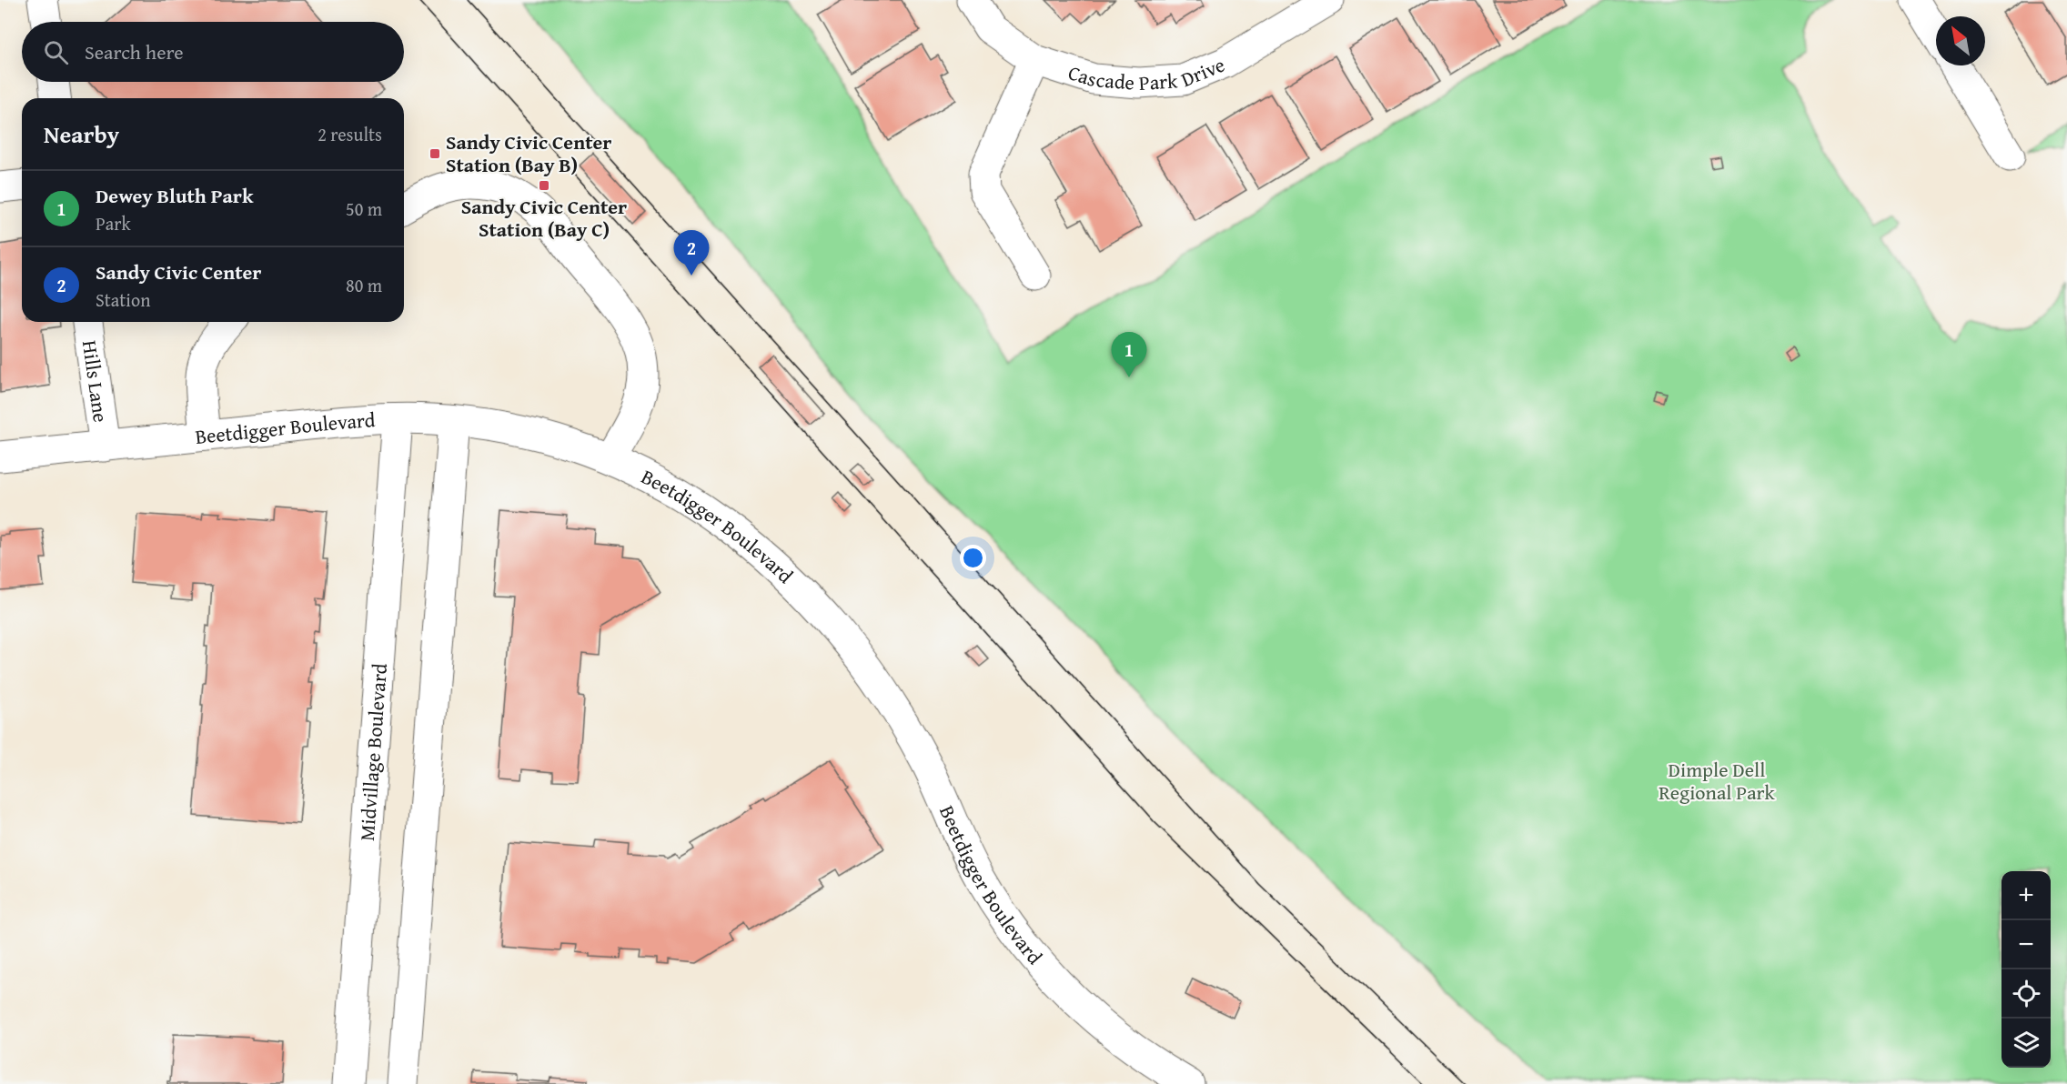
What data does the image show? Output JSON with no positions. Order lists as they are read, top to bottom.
{
  "streets": {
    "street": [
      "Cascade Park Drive",
      "Hills Lane",
      "Beetdigger Boulevard",
      "Midvillage Boulevard"
    ]
  },
  "crossings": [
    ["Hills Lane", "Beetdigger Boulevard"],
    ["Beetdigger Boulevard", "Midvillage Boulevard"]
  ],
  "parks": ["Dimple Dell Regional Park"],
  "places": {
    "transit": ["Sandy Civic Center Station (Bay B)", "Sandy Civic Center Station (Bay C)"]
  },
  "north": "top left",
  "page": {
    "search": "Search here",
    "heading": ["Nearby", "2 results"],
    "list": [
      {
        "mark": "1",
        "name": "Dewey Bluth Park",
        "note": "Park",
        "value": "50 m"
      },
      {
        "mark": "2",
        "name": "Sandy Civic Center",
        "note": "Station",
        "value": "80 m"
      }
    ],
    "pins": ["2", "1"],
    "map_buttons": ["+", "−"]
  }
}
